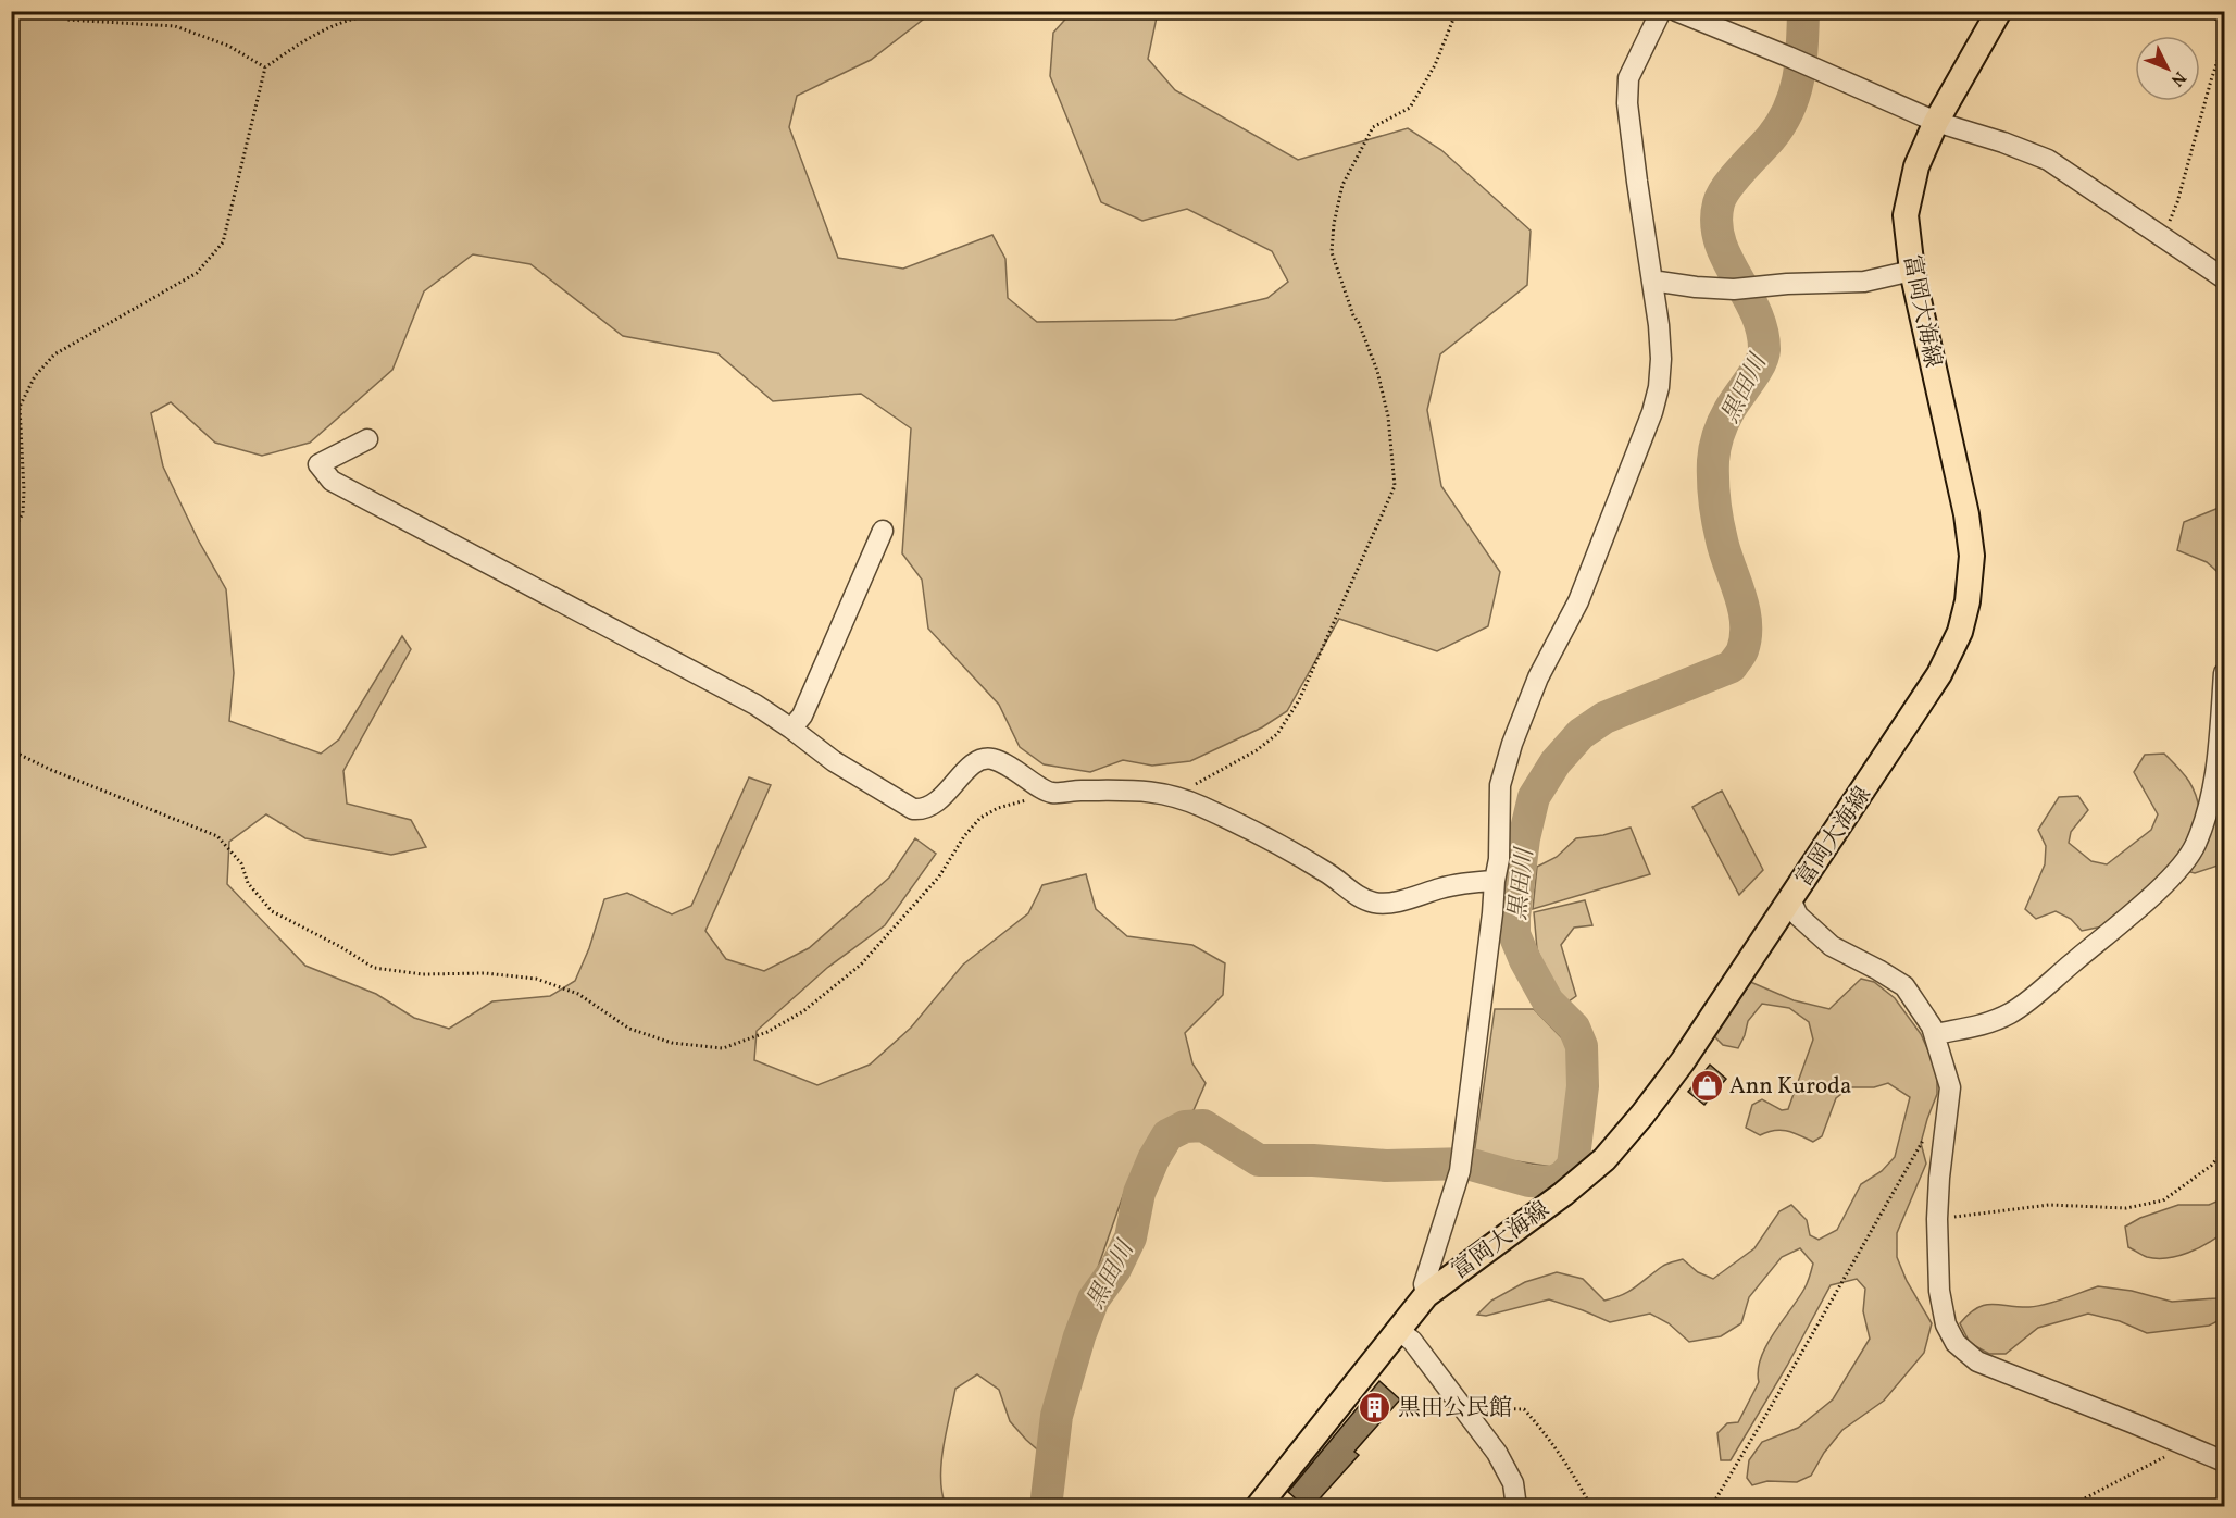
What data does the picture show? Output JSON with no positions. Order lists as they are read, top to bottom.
{
  "streets": {
    "main road": ["富岡大海線"]
  },
  "water": ["黒田川"],
  "places": {
    "shop": ["Ann Kuroda"],
    "building": ["黒田公民館"]
  },
  "north": "bottom right"
}
